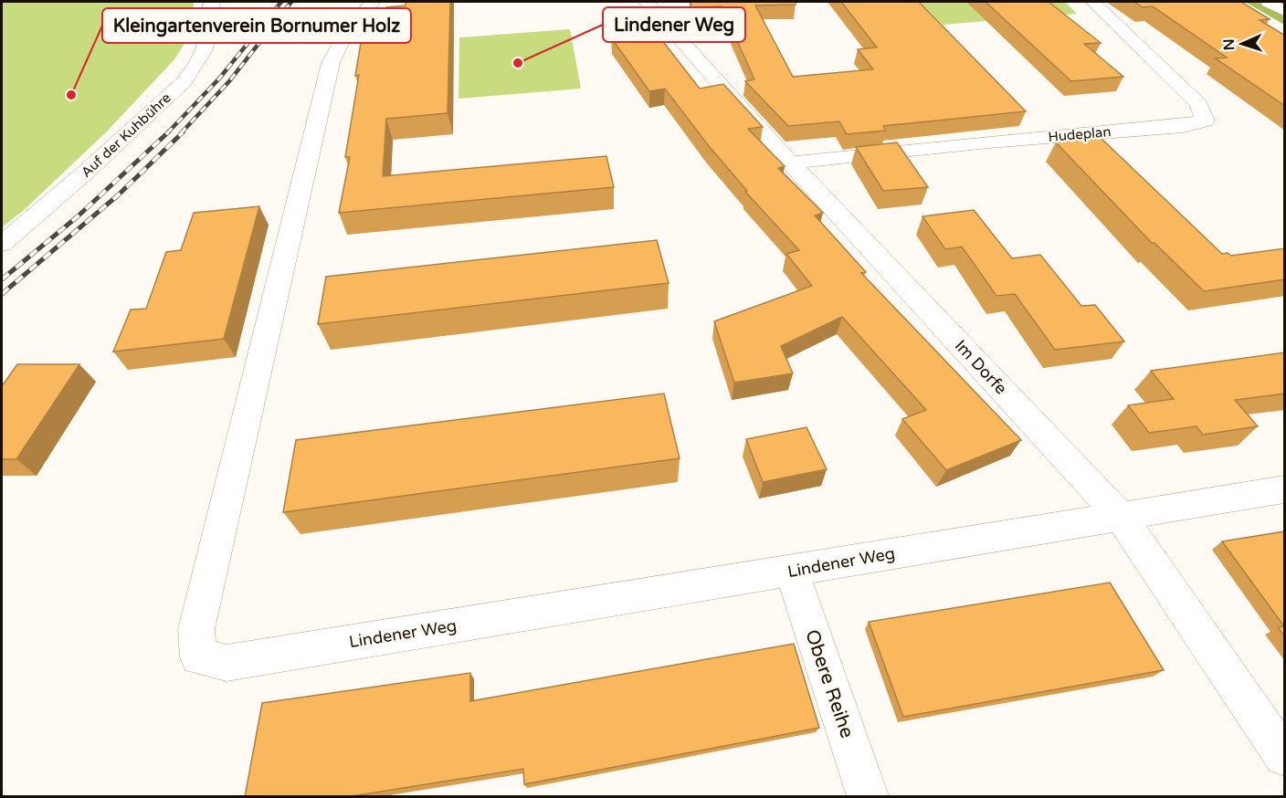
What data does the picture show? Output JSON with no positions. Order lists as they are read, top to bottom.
{
  "streets": {
    "street": [
      "Hudeplan",
      "Auf der Kuhbühre",
      "Im Dorfe",
      "Lindener Weg",
      "Obere Reihe"
    ]
  },
  "crossings": [
    ["Hudeplan", "Im Dorfe"],
    ["Im Dorfe", "Lindener Weg"],
    ["Lindener Weg", "Obere Reihe"]
  ],
  "places": ["Lindener Weg", "Kleingartenverein Bornumer Holz"],
  "north": "left"
}
